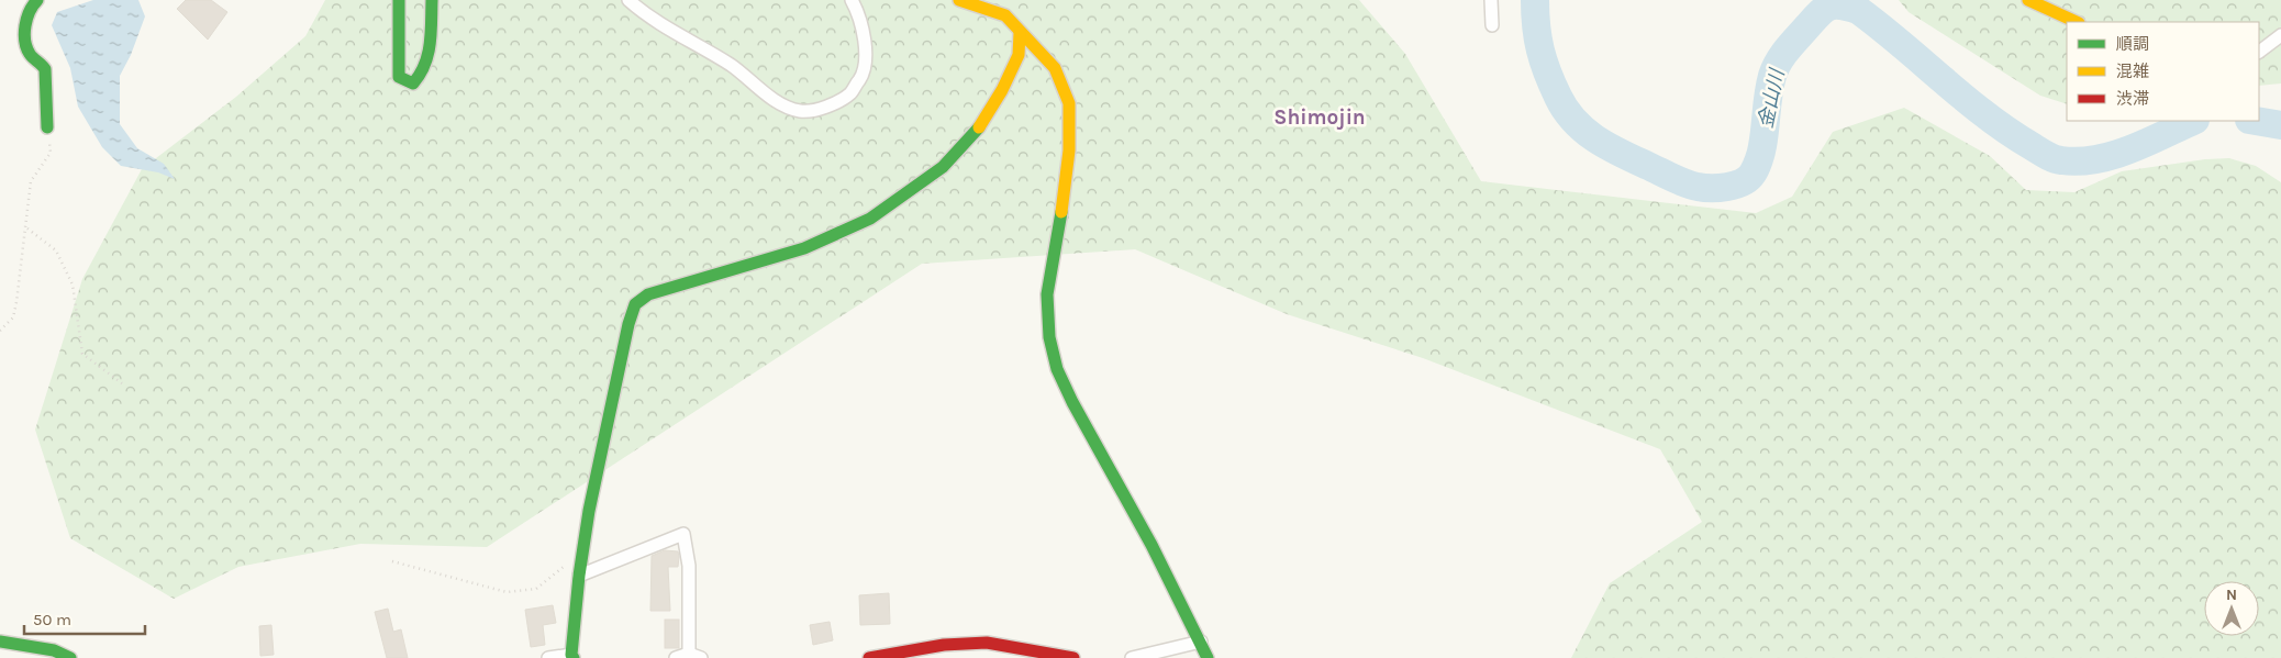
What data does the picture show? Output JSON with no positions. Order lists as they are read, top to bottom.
{
  "districts": ["Shimojin"],
  "water": ["金山川"],
  "legend": ["順調", "混雑", "渋滞"],
  "scale_bar": "50 m",
  "north": "top"
}
